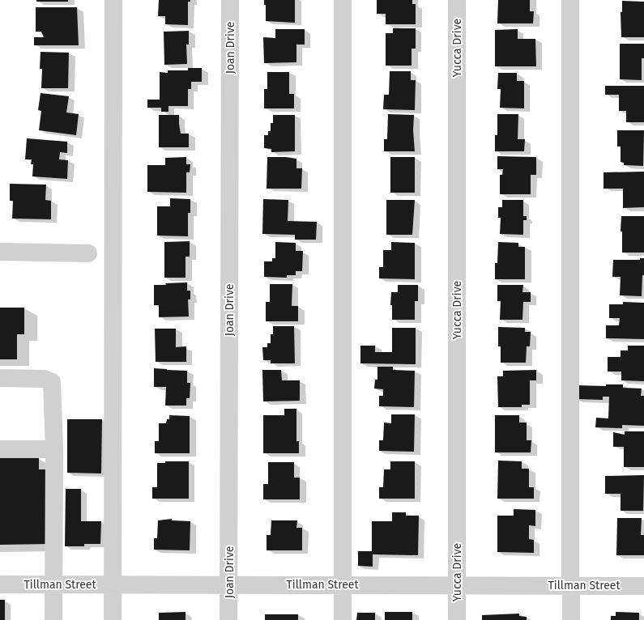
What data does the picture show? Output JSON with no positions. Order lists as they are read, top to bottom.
{
  "streets": {
    "street": ["Joan Drive", "Yucca Drive", "Tillman Street"]
  },
  "crossings": [
    ["Joan Drive", "Tillman Street"],
    ["Yucca Drive", "Tillman Street"]
  ]
}
